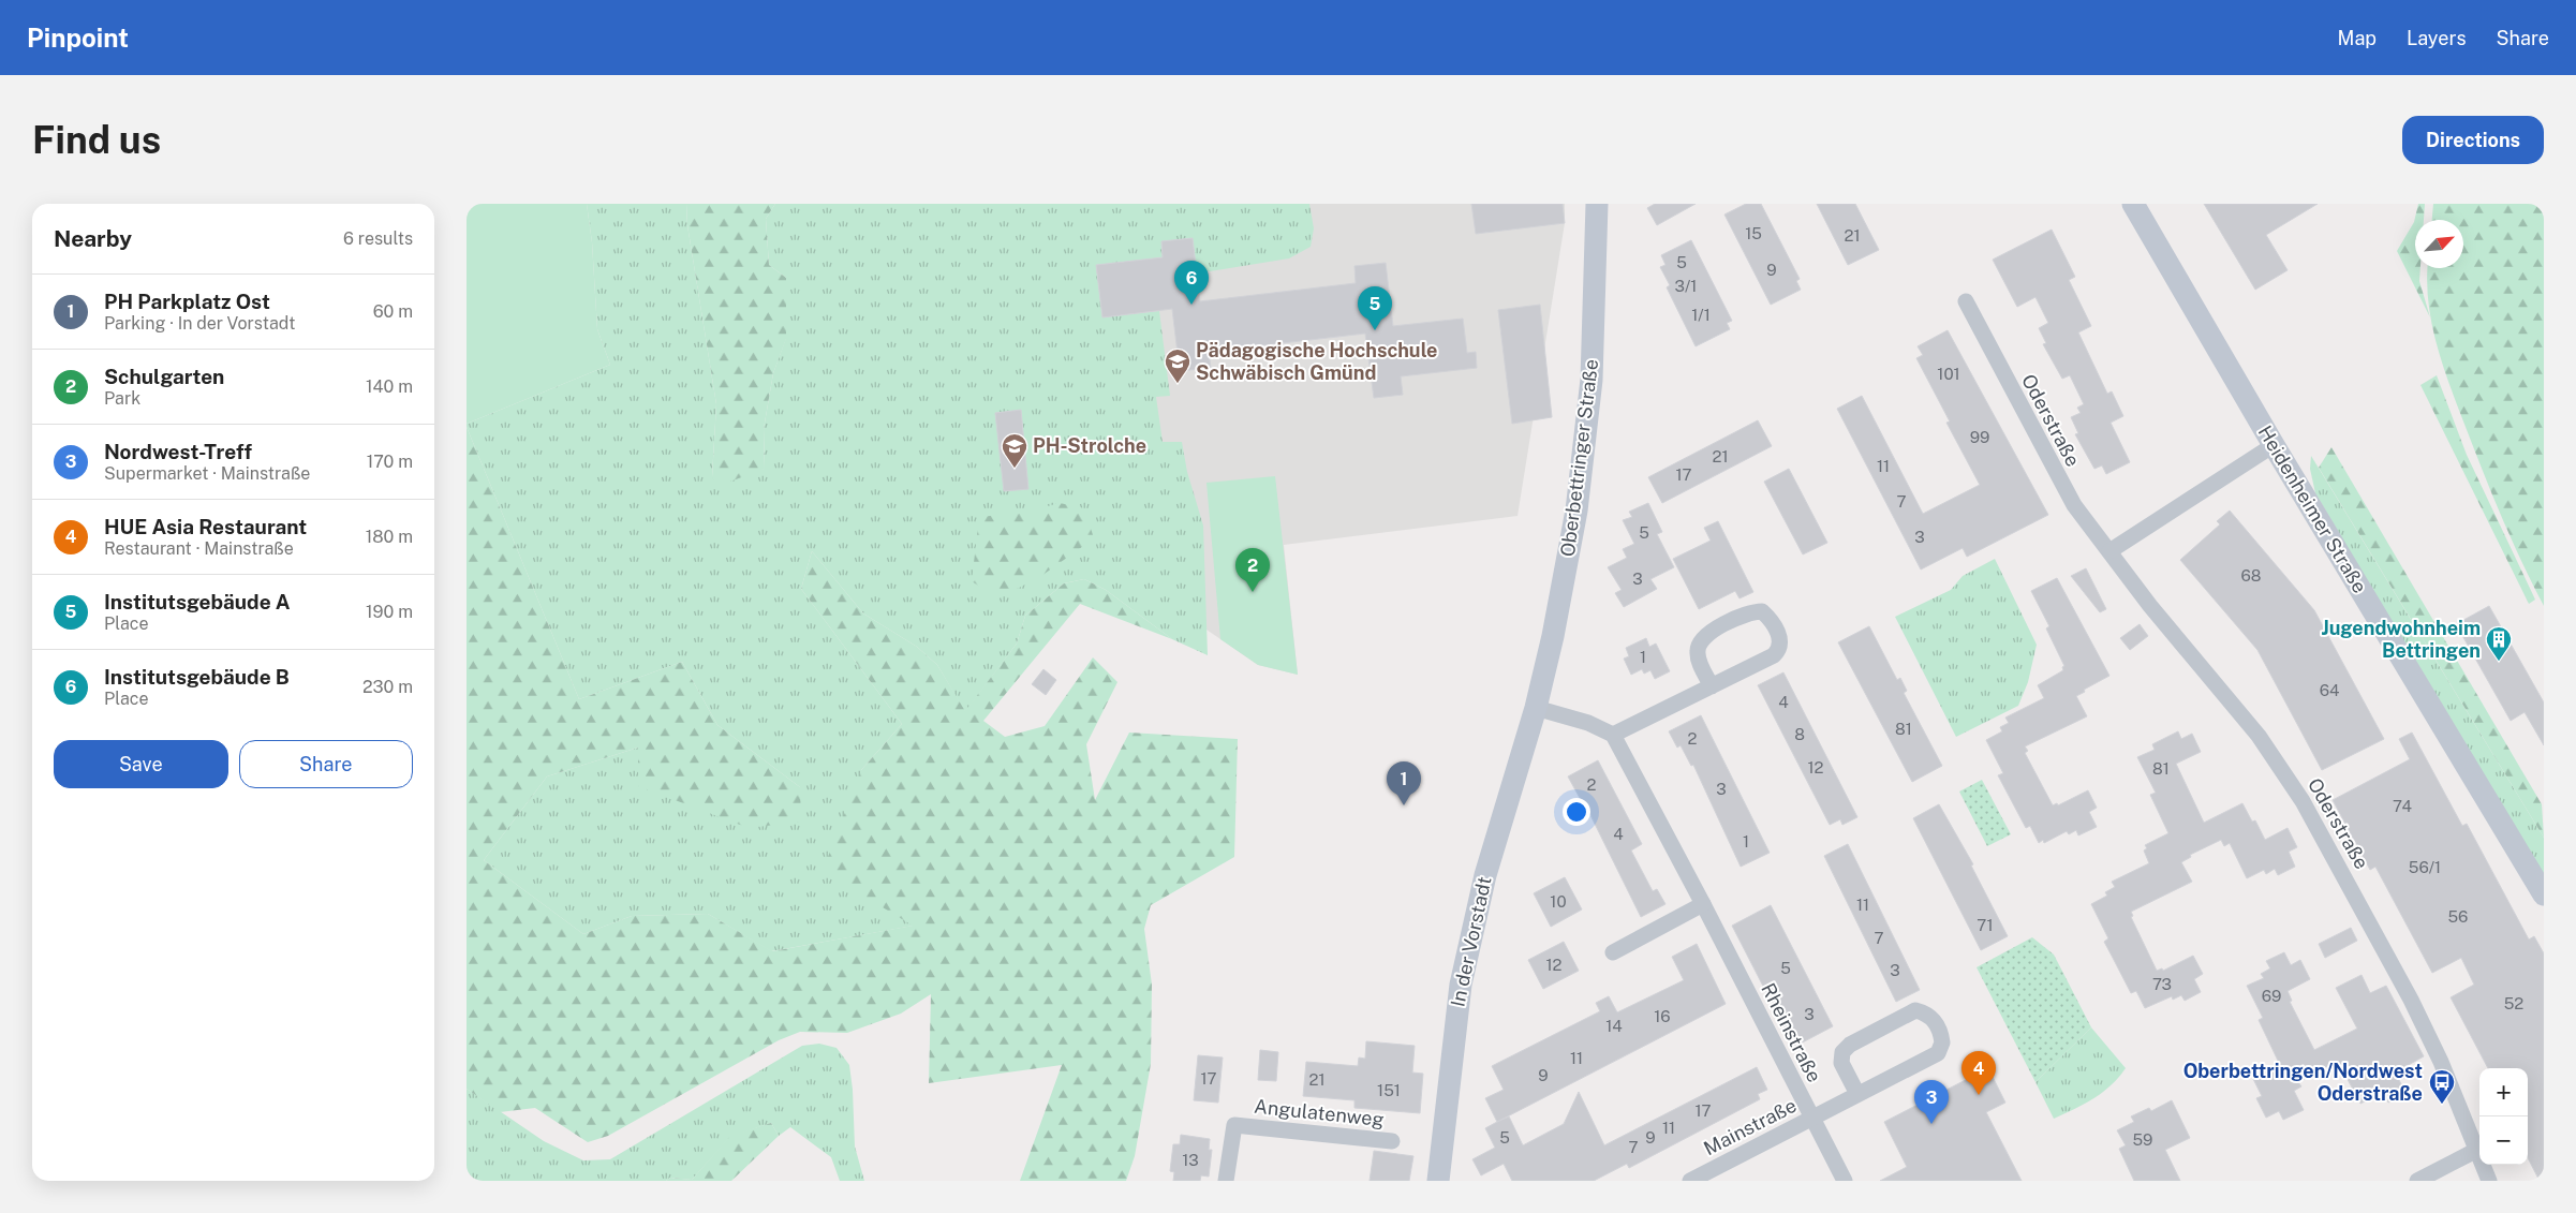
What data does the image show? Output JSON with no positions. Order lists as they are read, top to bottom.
{
  "streets": {
    "street": [
      "Oderstraße",
      "Oberbettringer Straße",
      "Heidenheimer Straße",
      "In der Vorstadt",
      "Rheinstraße",
      "Angulatenweg",
      "Mainstraße"
    ]
  },
  "crossings": [
    ["Oberbettringer Straße", "In der Vorstadt"],
    ["Rheinstraße", "Mainstraße"]
  ],
  "places": {
    "school or university": ["Pädagogische Hochschule Schwäbisch Gmünd", "PH-Strolche"],
    "building": ["Jugendwohnheim Bettringen"],
    "bus stop": ["Oberbettringen/Nordwest Oderstraße"]
  },
  "house_numbers": [
    "15",
    "21",
    "5",
    "9",
    "3/1",
    "1/1",
    "101",
    "99",
    "21",
    "11",
    "17",
    "7",
    "5",
    "3",
    "68",
    "3",
    "1",
    "64",
    "4",
    "81",
    "8",
    "2",
    "12",
    "81",
    "2",
    "3",
    "74",
    "4",
    "1",
    "56/1",
    "10",
    "11",
    "56",
    "71",
    "7",
    "12",
    "5",
    "3",
    "73",
    "69",
    "52",
    "3",
    "16",
    "14",
    "11",
    "9",
    "17",
    "21",
    "151",
    "17",
    "11",
    "5",
    "9",
    "59",
    "7",
    "13"
  ],
  "north": "top right",
  "page": {
    "header": "Pinpoint",
    "nav": ["Map", "Layers", "Share"],
    "buttons": [
      "Directions",
      ["Save", "Share"]
    ],
    "title": "Find us",
    "heading": ["Nearby", "6 results"],
    "pins": [
      "6",
      "5",
      "2",
      "1",
      "4",
      "3"
    ],
    "list": [
      {
        "mark": "1",
        "name": "PH Parkplatz Ost",
        "note": "Parking · In der Vorstadt",
        "value": "60 m"
      },
      {
        "mark": "2",
        "name": "Schulgarten",
        "note": "Park",
        "value": "140 m"
      },
      {
        "mark": "3",
        "name": "Nordwest-Treff",
        "note": "Supermarket · Mainstraße",
        "value": "170 m"
      },
      {
        "mark": "4",
        "name": "HUE Asia Restaurant",
        "note": "Restaurant · Mainstraße",
        "value": "180 m"
      },
      {
        "mark": "5",
        "name": "Institutsgebäude A",
        "note": "Place",
        "value": "190 m"
      },
      {
        "mark": "6",
        "name": "Institutsgebäude B",
        "note": "Place",
        "value": "230 m"
      }
    ],
    "map_buttons": ["+", "−"]
  }
}
